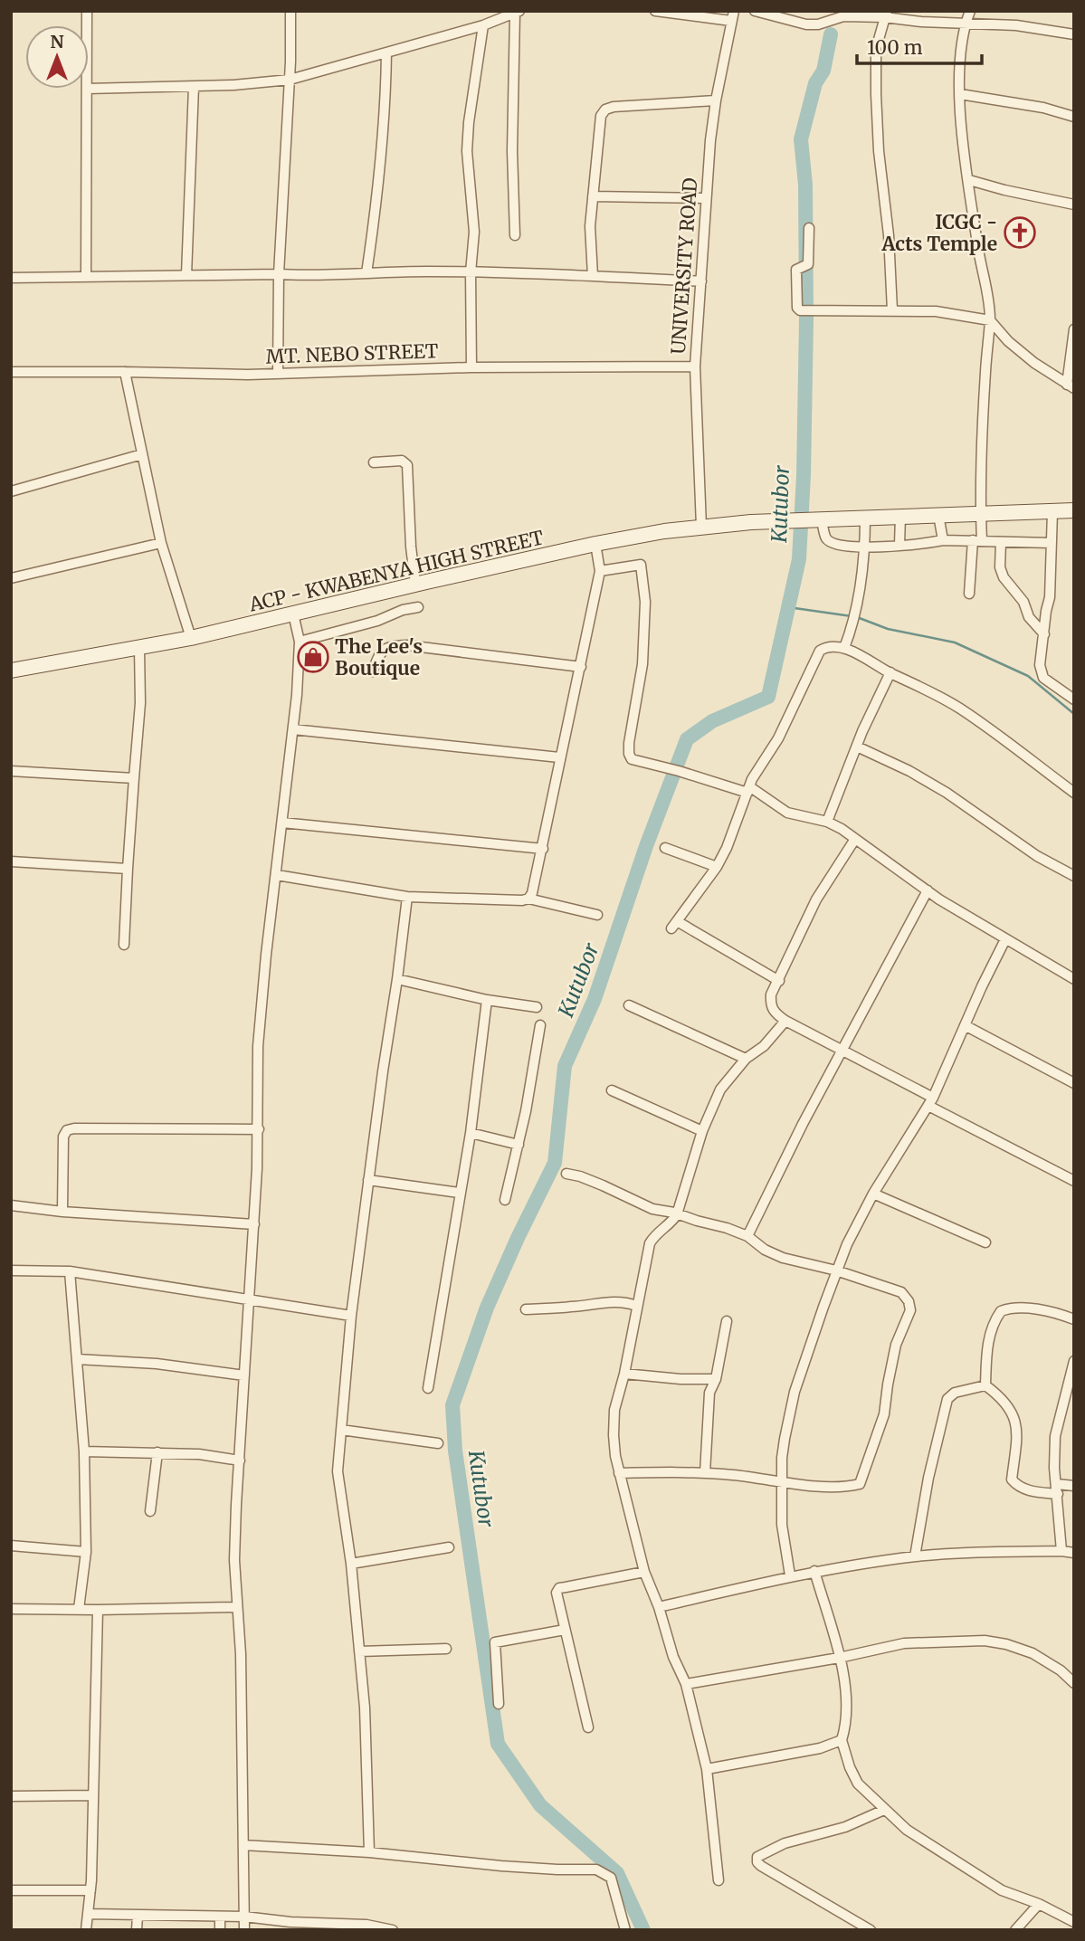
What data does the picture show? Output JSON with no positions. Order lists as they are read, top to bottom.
{
  "streets": {
    "main road": ["ACP - KWABENYA HIGH STREET"],
    "street": ["UNIVERSITY ROAD", "MT. NEBO STREET"]
  },
  "crossings": [
    ["UNIVERSITY ROAD", "MT. NEBO STREET"],
    ["UNIVERSITY ROAD", "ACP - KWABENYA HIGH STREET"]
  ],
  "water": ["Kutubor"],
  "places": {
    "church": ["ICGC - Acts Temple"],
    "shop": ["The Lee's Boutique"]
  },
  "scale_bar": "100 m",
  "north": "top"
}
